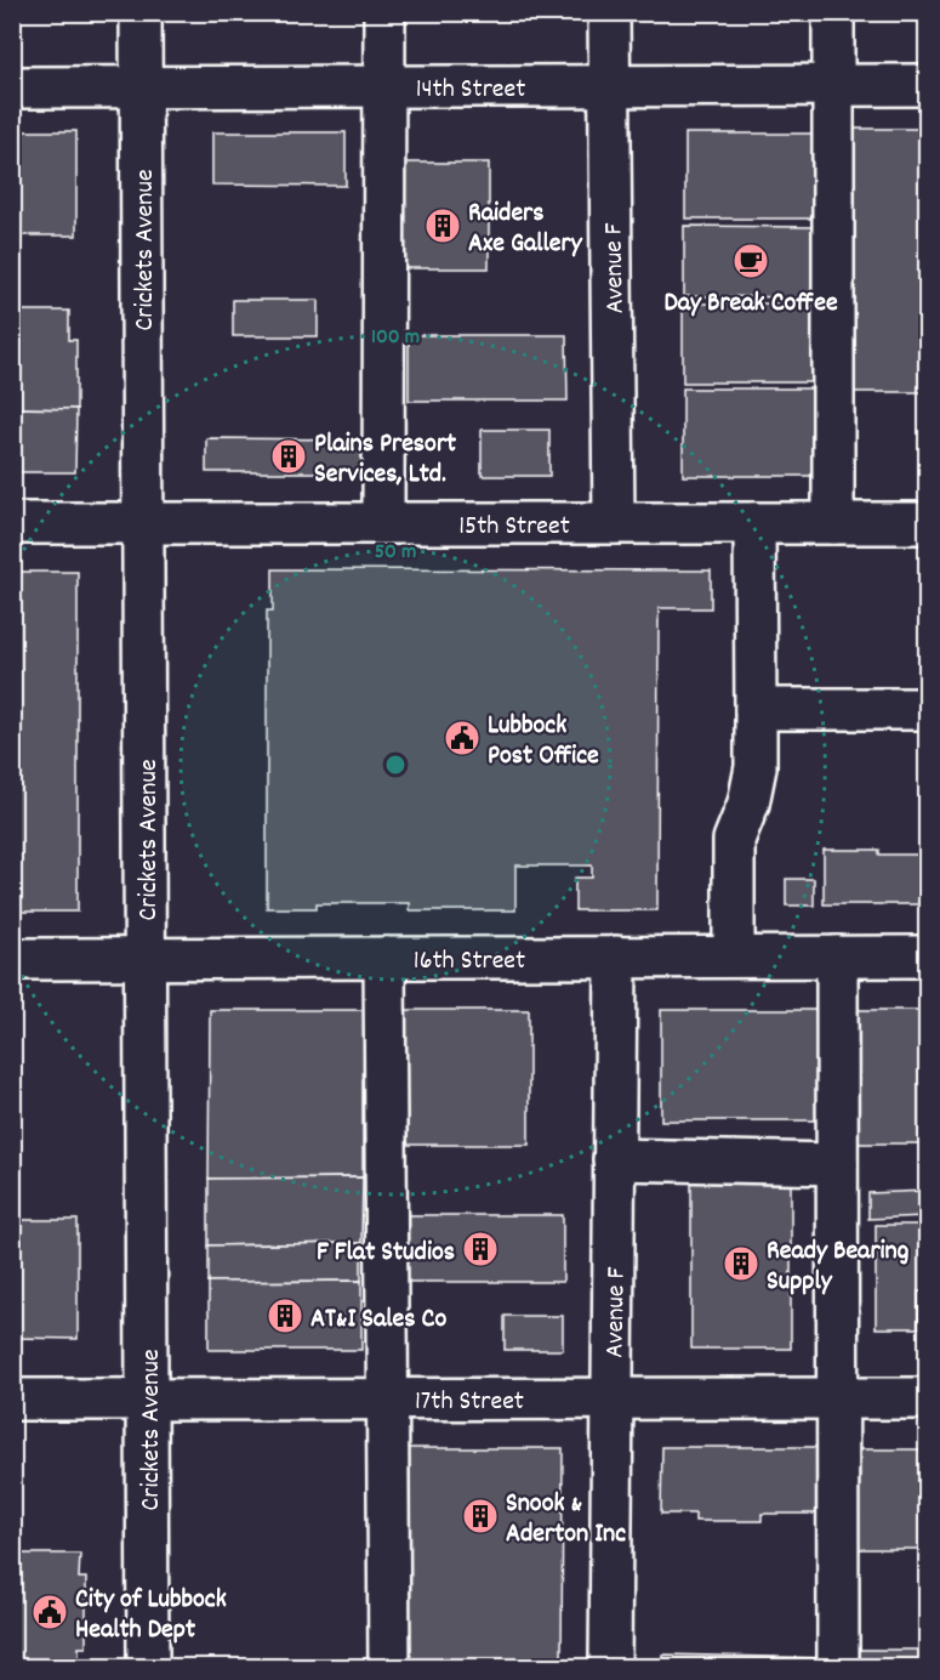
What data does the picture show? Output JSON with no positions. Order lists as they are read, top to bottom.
{
  "streets": {
    "street": [
      "14th Street",
      "Crickets Avenue",
      "Avenue F",
      "15th Street",
      "16th Street",
      "17th Street"
    ]
  },
  "crossings": [
    ["14th Street", "Crickets Avenue"],
    ["14th Street", "Avenue F"],
    ["Crickets Avenue", "15th Street"],
    ["Crickets Avenue", "16th Street"],
    ["Crickets Avenue", "17th Street"],
    ["Avenue F", "15th Street"],
    ["Avenue F", "16th Street"],
    ["Avenue F", "17th Street"]
  ],
  "places": {
    "building": [
      "Raiders Axe Gallery",
      "Plains Presort Services, Ltd.",
      "F Flat Studios",
      "Ready Bearing Supply",
      "AT&I Sales Co",
      "Snook & Aderton Inc"
    ],
    "cafe": ["Day Break Coffee"],
    "public building": ["Lubbock Post Office", "City of Lubbock Health Dept"]
  },
  "rings": ["100 m", "50 m"]
}
